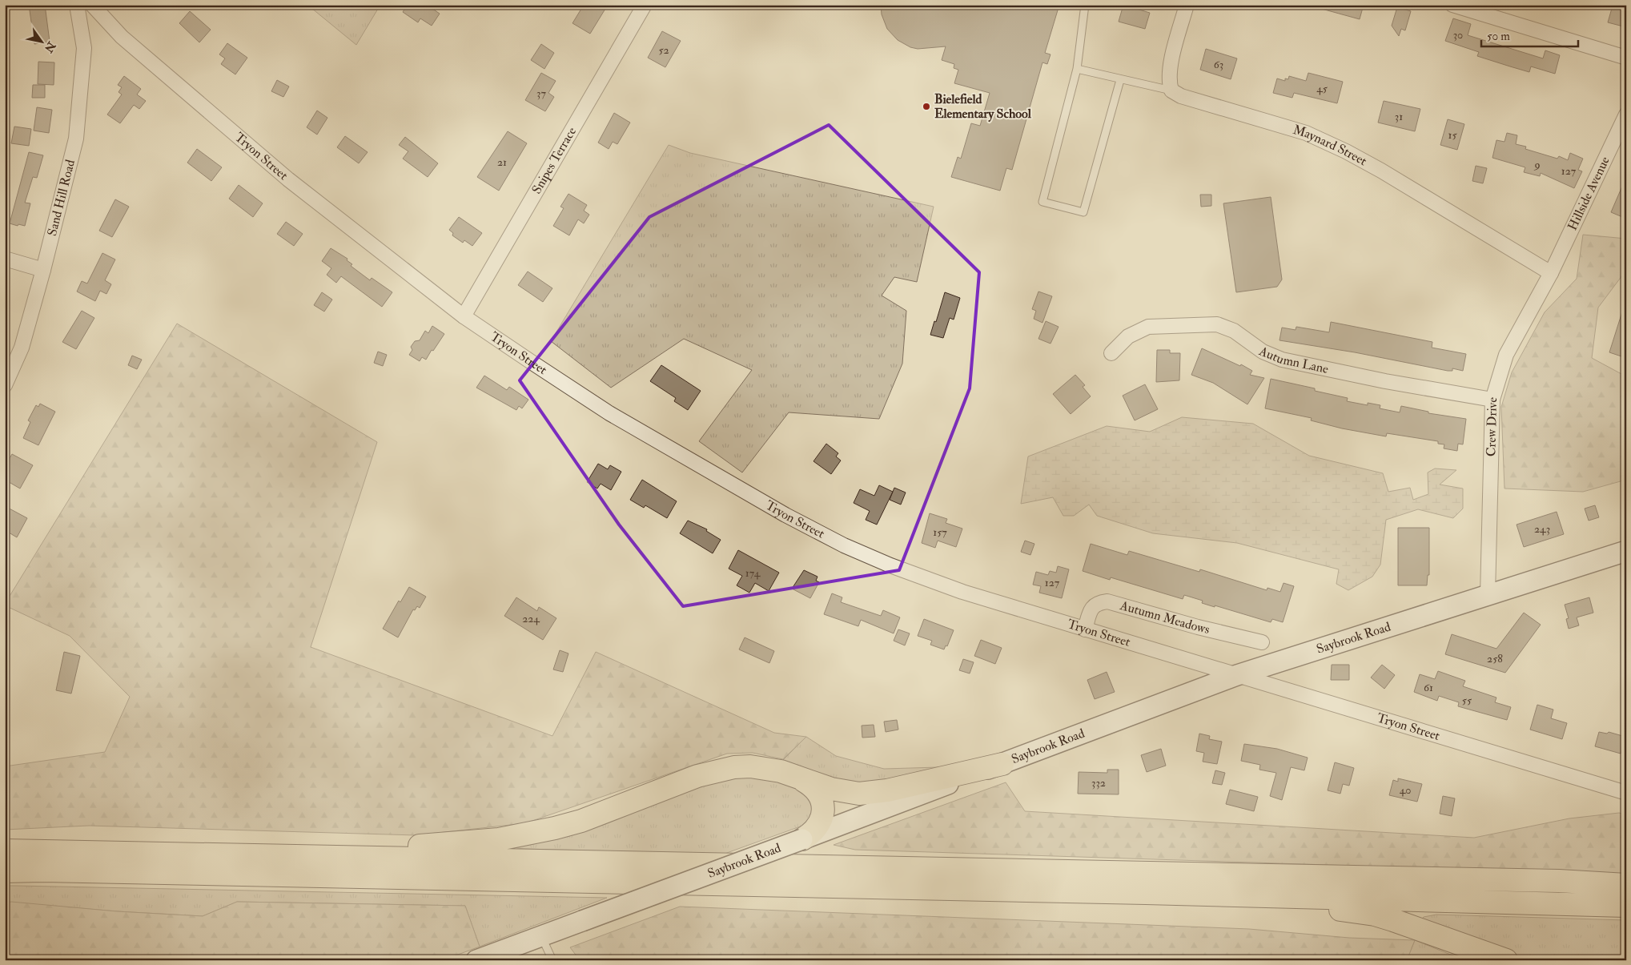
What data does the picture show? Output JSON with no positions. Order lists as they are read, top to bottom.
{
  "streets": {
    "main road": ["Saybrook Road"],
    "street": [
      "Maynard Street",
      "Tryon Street",
      "Snipes Terrace",
      "Hillside Avenue",
      "Sand Hill Road",
      "Autumn Lane",
      "Crew Drive",
      "Autumn Meadows"
    ]
  },
  "crossings": [
    ["Maynard Street", "Hillside Avenue"],
    ["Maynard Street", "Crew Drive"],
    ["Tryon Street", "Snipes Terrace"],
    ["Tryon Street", "Autumn Meadows"],
    ["Tryon Street", "Saybrook Road"],
    ["Hillside Avenue", "Crew Drive"],
    ["Autumn Lane", "Crew Drive"],
    ["Crew Drive", "Saybrook Road"]
  ],
  "places": ["Bielefield Elementary School"],
  "house_numbers": [
    "30",
    "52",
    "63",
    "45",
    "37",
    "31",
    "15",
    "21",
    "9",
    "127",
    "243",
    "157",
    "174",
    "127",
    "224",
    "258",
    "61",
    "55",
    "332",
    "40"
  ],
  "scale_bar": "50 m",
  "north": "bottom right"
}
